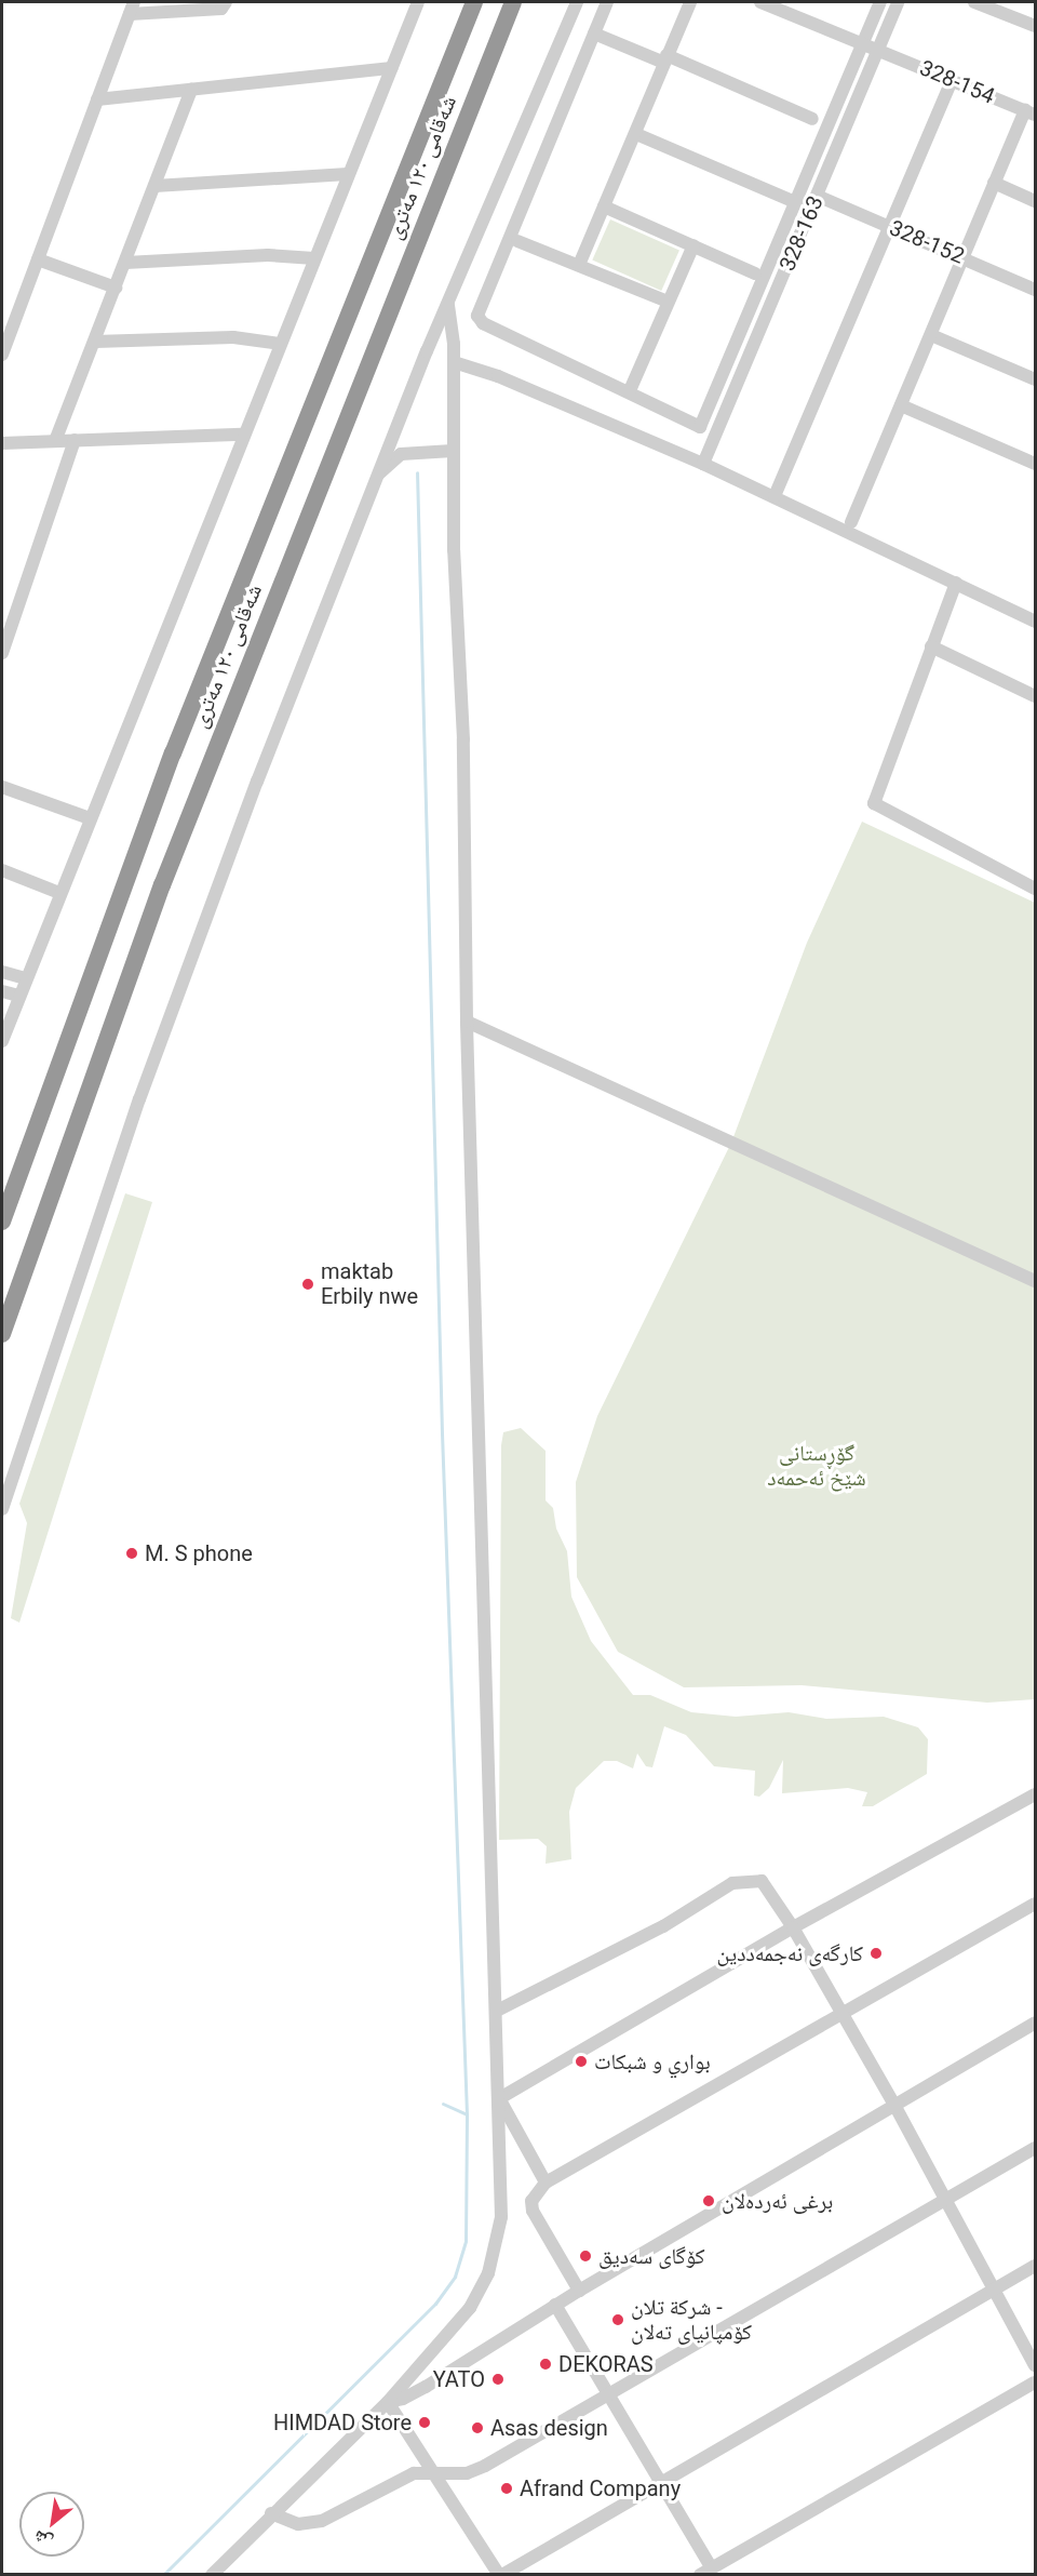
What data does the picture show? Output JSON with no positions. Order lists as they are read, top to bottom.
{
  "streets": {
    "highway": ["شەقامی ١٢٠ مەتری"],
    "street": ["328-154", "328-163", "328-152"]
  },
  "crossings": [
    ["328-154", "328-163"],
    ["328-163", "328-152"]
  ],
  "parks": ["گۆڕستانی شێخ ئەحمەد"],
  "places": [
    "maktab Erbily nwe",
    "M. S phone",
    "کارگەی نەجمەددین",
    "بواري و شبكات",
    "برغی ئەردەلان",
    "کۆگای سەدیق",
    "شركة تلان - کۆمپانیای تەلان",
    "DEKORAS",
    "YATO",
    "HIMDAD Store",
    "Asas design",
    "Afrand Company"
  ],
  "north": "bottom left"
}
